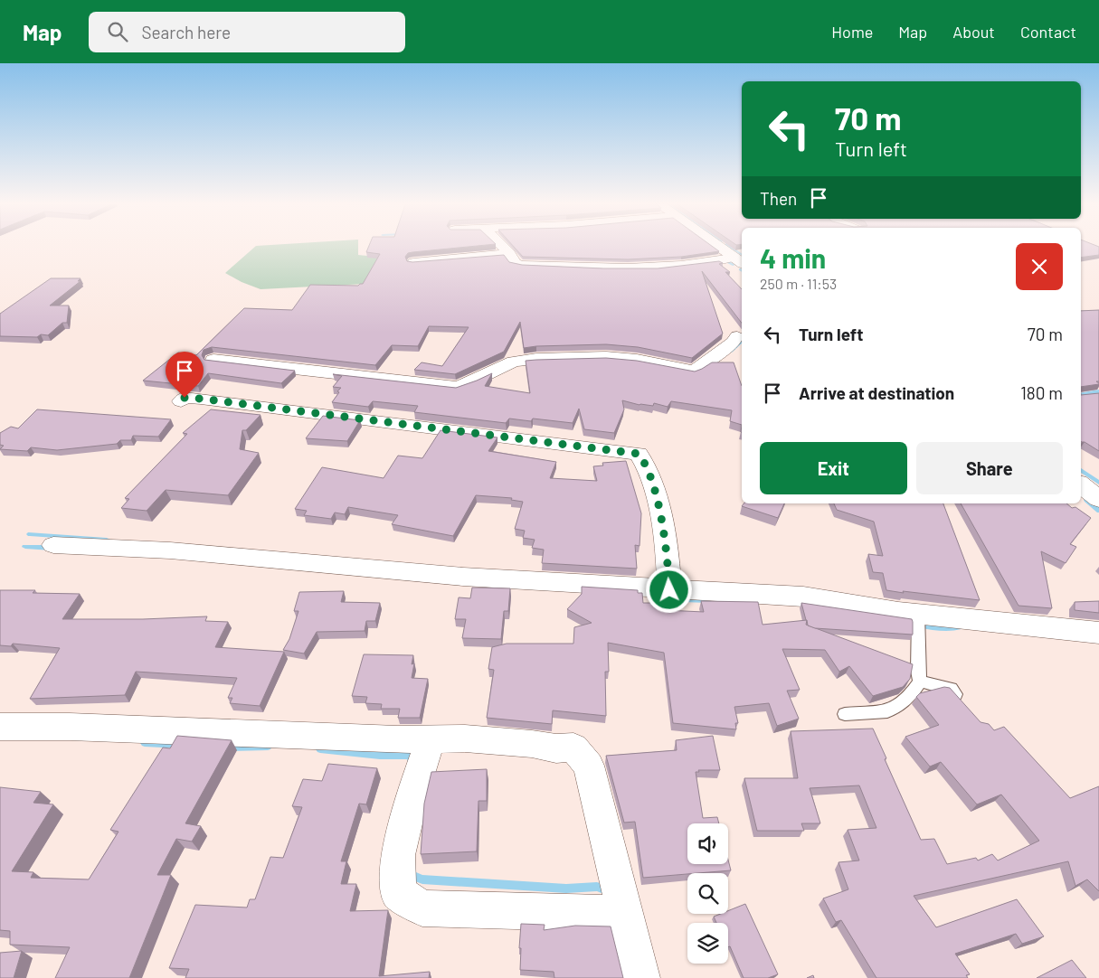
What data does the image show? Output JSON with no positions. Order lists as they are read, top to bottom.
{
  "page": {
    "header": "Map",
    "search": "Search here",
    "nav": [
      "Home",
      "Map",
      "About",
      "Contact"
    ],
    "turn": ["70 m", "Turn left"],
    "then": "Then",
    "heading": ["4 min", "250 m · 11:53"],
    "list": [
      {
        "name": "Turn left",
        "value": "70 m"
      },
      {
        "name": "Arrive at destination",
        "value": "180 m"
      }
    ],
    "buttons": ["Exit", "Share"]
  }
}
